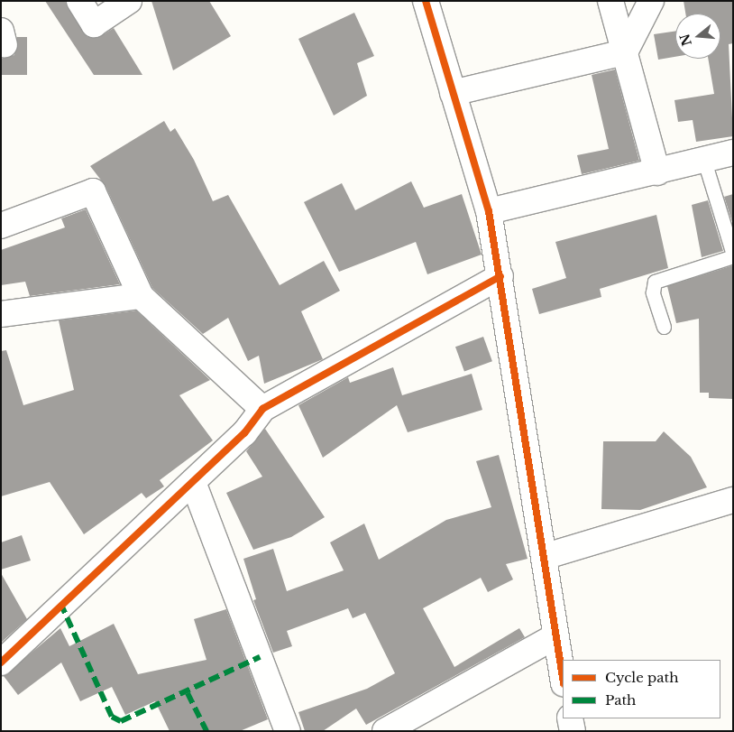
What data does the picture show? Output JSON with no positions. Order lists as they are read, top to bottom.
{
  "legend": ["Cycle path", "Path"],
  "north": "left"
}
